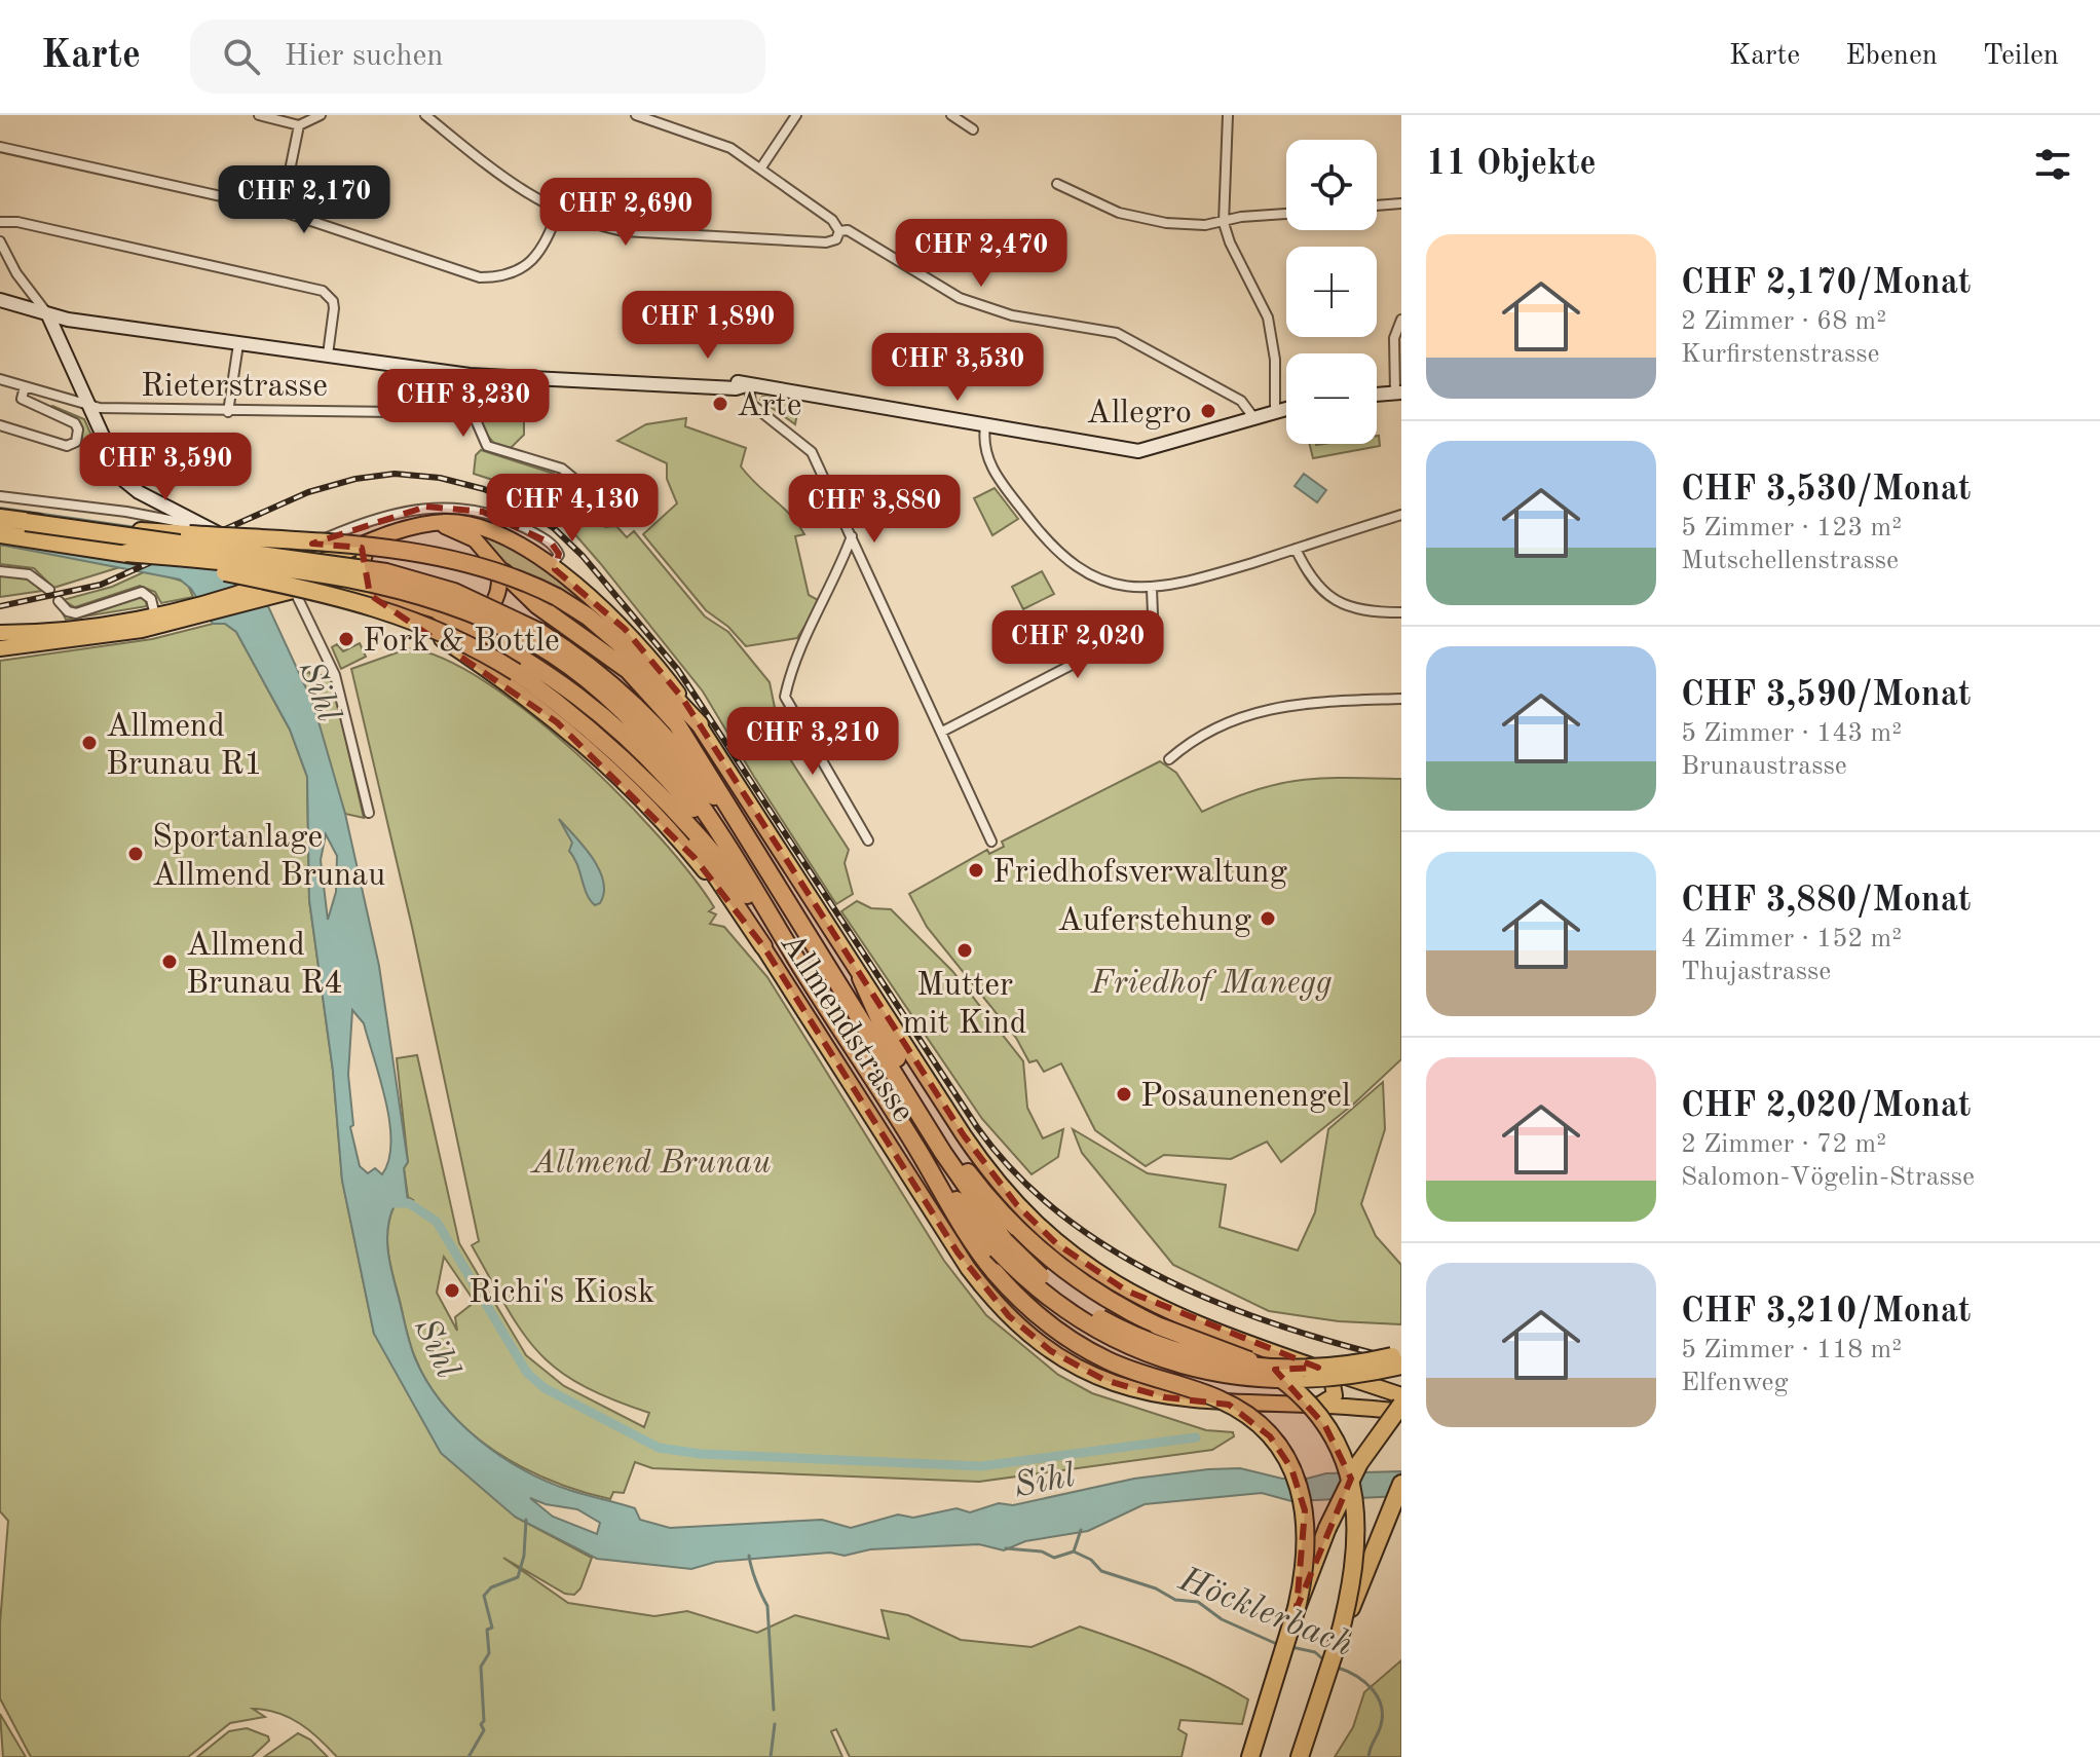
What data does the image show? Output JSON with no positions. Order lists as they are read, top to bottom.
{
  "streets": {
    "main road": ["Allmendstrasse"],
    "street": ["Rieterstrasse"]
  },
  "water": ["Sihl", "Höcklerbach"],
  "parks": ["Friedhof Manegg", "Allmend Brunau"],
  "places": [
    "Arte",
    "Allegro",
    "Fork & Bottle",
    "Allmend Brunau R1",
    "Sportanlage Allmend Brunau",
    "Friedhofsverwaltung",
    "Auferstehung",
    "Mutter mit Kind",
    "Allmend Brunau R4",
    "Posaunenengel",
    "Richi's Kiosk"
  ],
  "page": {
    "header": "Karte",
    "search": "Hier suchen",
    "nav": ["Karte", "Ebenen", "Teilen"],
    "heading": "11 Objekte",
    "map_buttons": ["+", "−"],
    "price": [
      "CHF 2,170",
      "CHF 2,690",
      "CHF 2,470",
      "CHF 1,890",
      "CHF 3,530",
      "CHF 3,230",
      "CHF 3,590",
      "CHF 4,130",
      "CHF 3,880",
      "CHF 2,020",
      "CHF 3,210"
    ],
    "list": [
      {
        "name": "CHF 2,170/Monat",
        "note": "2 Zimmer · 68 m² · Kurfirstenstrasse"
      },
      {
        "name": "CHF 3,530/Monat",
        "note": "5 Zimmer · 123 m² · Mutschellenstrasse"
      },
      {
        "name": "CHF 3,590/Monat",
        "note": "5 Zimmer · 143 m² · Brunaustrasse"
      },
      {
        "name": "CHF 3,880/Monat",
        "note": "4 Zimmer · 152 m² · Thujastrasse"
      },
      {
        "name": "CHF 2,020/Monat",
        "note": "2 Zimmer · 72 m² · Salomon-Vögelin-Strasse"
      },
      {
        "name": "CHF 3,210/Monat",
        "note": "5 Zimmer · 118 m² · Elfenweg"
      }
    ]
  }
}
